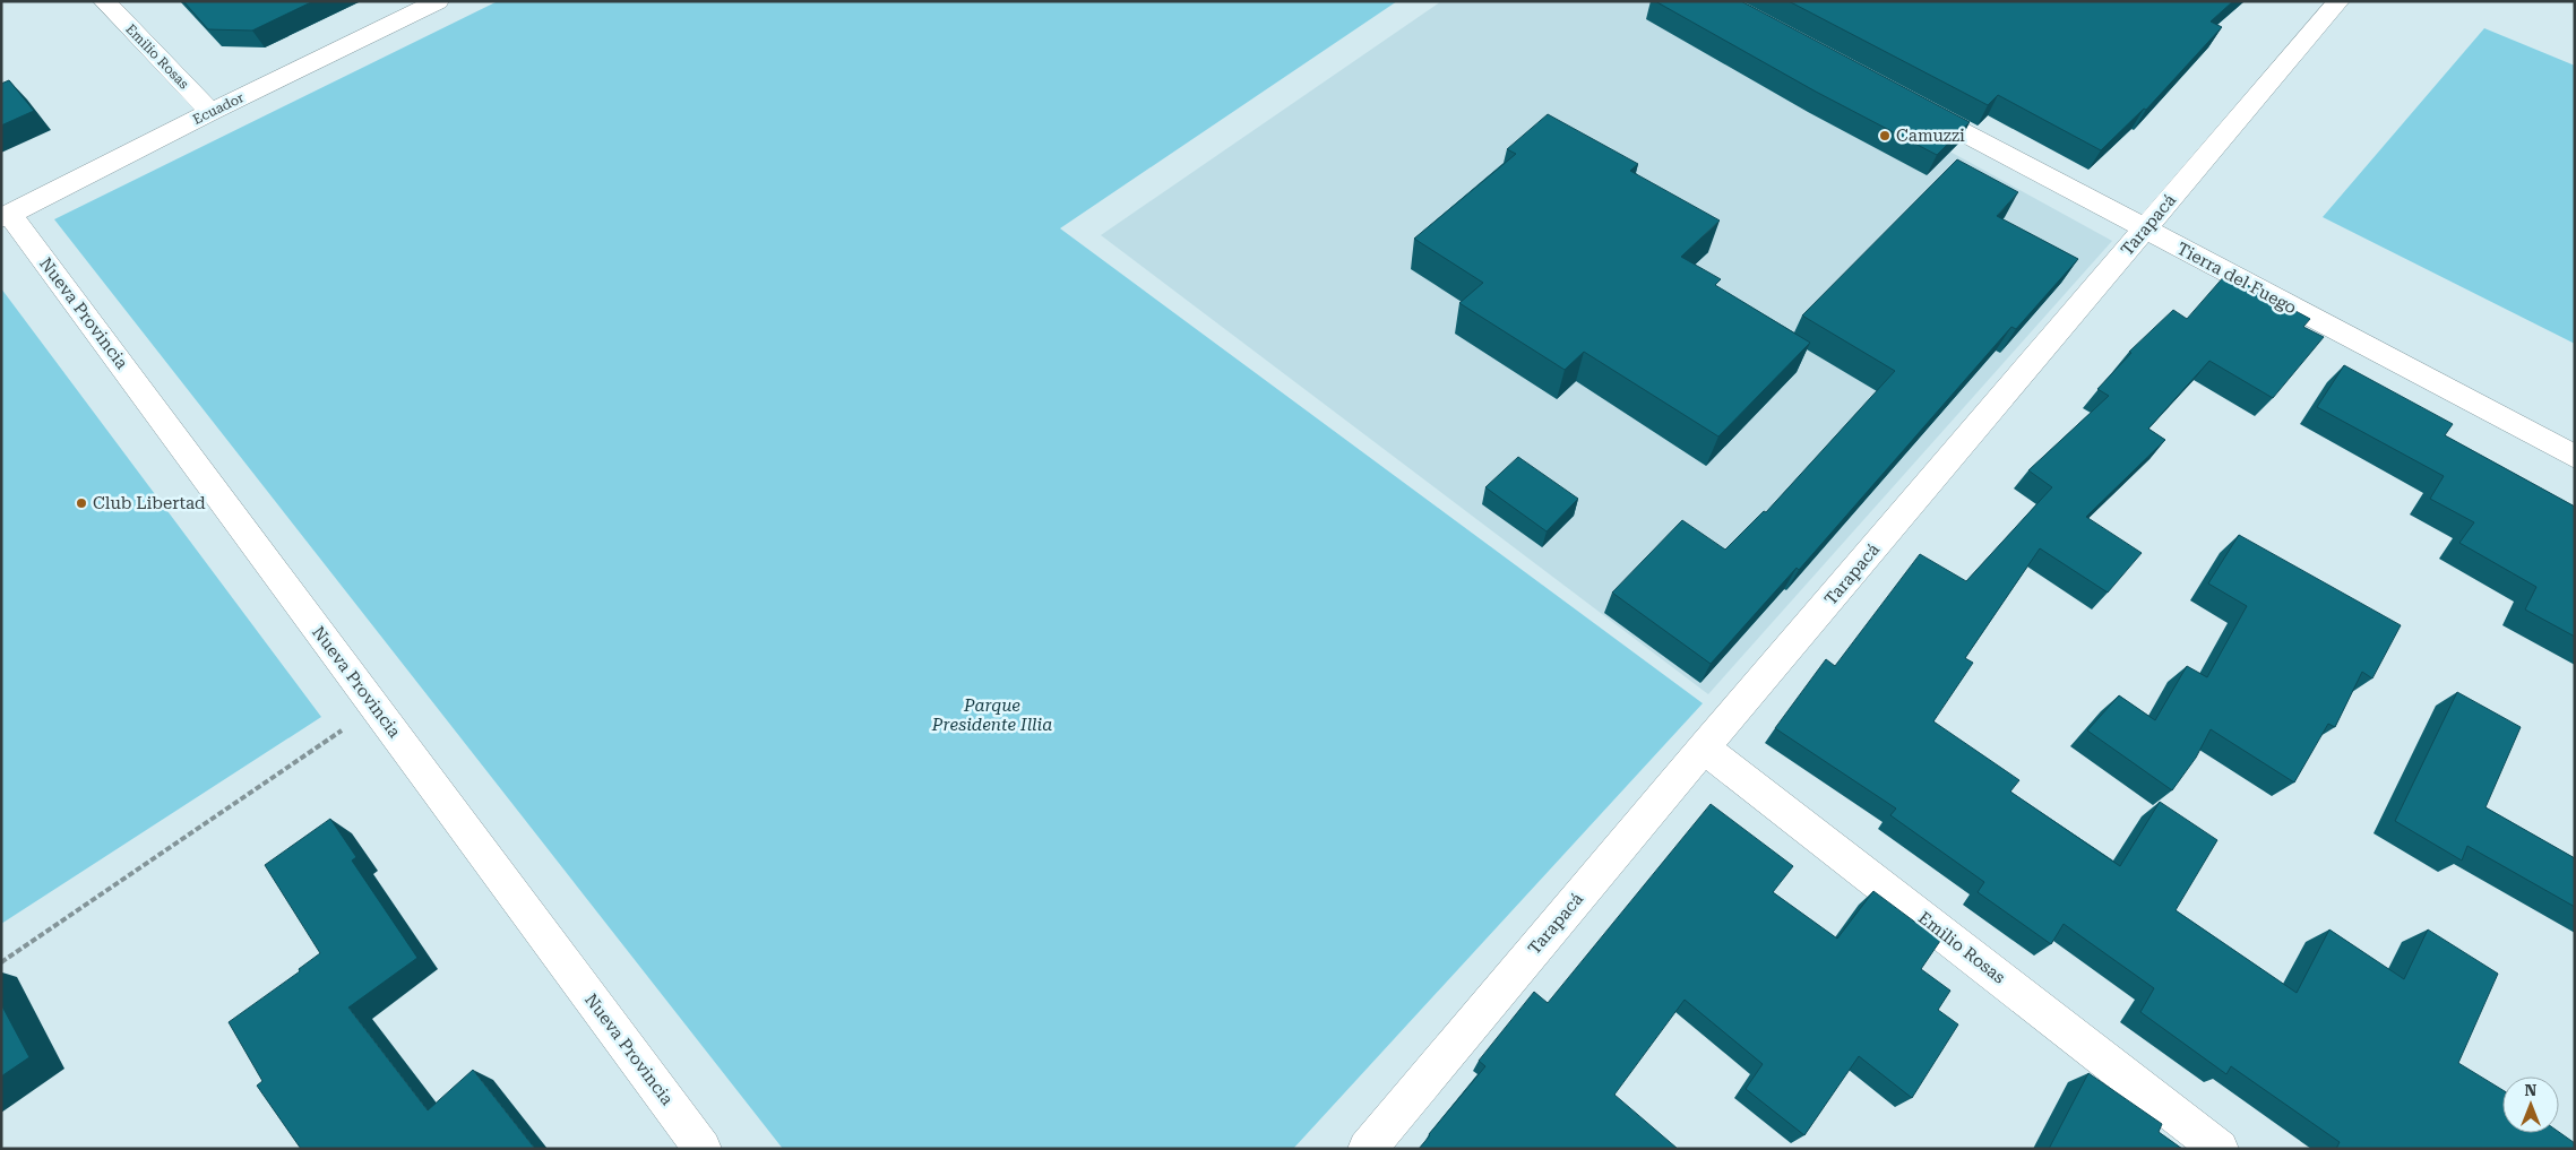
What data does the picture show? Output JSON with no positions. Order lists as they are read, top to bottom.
{
  "streets": {
    "street": [
      "Emilio Rosas",
      "Ecuador",
      "Tarapacá",
      "Tierra del Fuego",
      "Nueva Provincia"
    ]
  },
  "crossings": [
    ["Emilio Rosas", "Ecuador"],
    ["Emilio Rosas", "Tarapacá"],
    ["Ecuador", "Nueva Provincia"],
    ["Tarapacá", "Tierra del Fuego"]
  ],
  "parks": ["Parque Presidente Illia"],
  "places": ["Camuzzi", "Club Libertad"],
  "north": "top"
}
